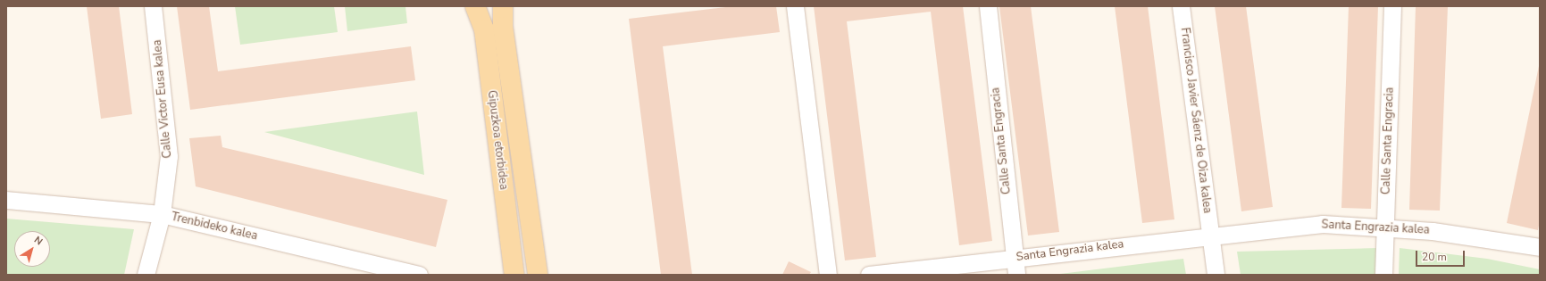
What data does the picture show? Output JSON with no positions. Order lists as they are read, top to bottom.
{
  "streets": {
    "main road": ["Gipuzkoa etorbidea"],
    "street": [
      "Calle Victor Eusa kalea",
      "Francisco Javier Sáenz de Oiza kalea",
      "Calle Santa Engracia",
      "Trenbideko kalea",
      "Santa Engrazia kalea"
    ]
  },
  "crossings": [
    ["Calle Victor Eusa kalea", "Trenbideko kalea"],
    ["Francisco Javier Sáenz de Oiza kalea", "Santa Engrazia kalea"],
    ["Calle Santa Engracia", "Santa Engrazia kalea"]
  ],
  "scale_bar": "20 m",
  "north": "top right"
}
